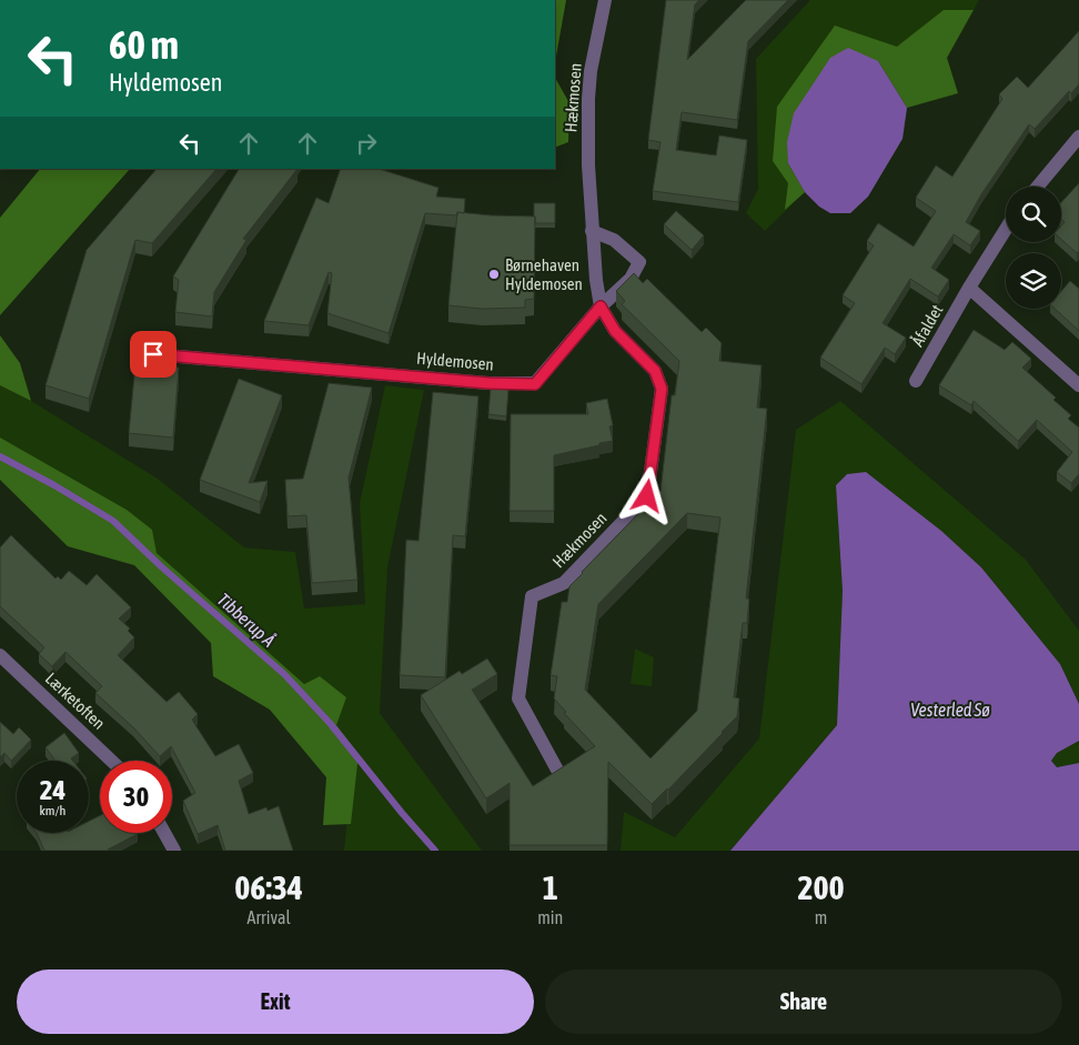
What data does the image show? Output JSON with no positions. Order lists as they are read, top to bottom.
{
  "streets": {
    "street": [
      "Hækmosen",
      "Åfaldet",
      "Hyldemosen",
      "Lærketoften"
    ]
  },
  "crossings": [
    ["Hækmosen", "Hyldemosen"]
  ],
  "water": ["Tibberup Å", "Vesterled Sø"],
  "places": ["Børnehaven Hyldemosen"],
  "page": {
    "turn": ["60 m", "Hyldemosen"],
    "speed": "24 km/h",
    "limit": "30",
    "eta": [
      "06:34",
      "Arrival",
      "1",
      "min",
      "200",
      "m"
    ],
    "buttons": ["Exit", "Share"]
  }
}
